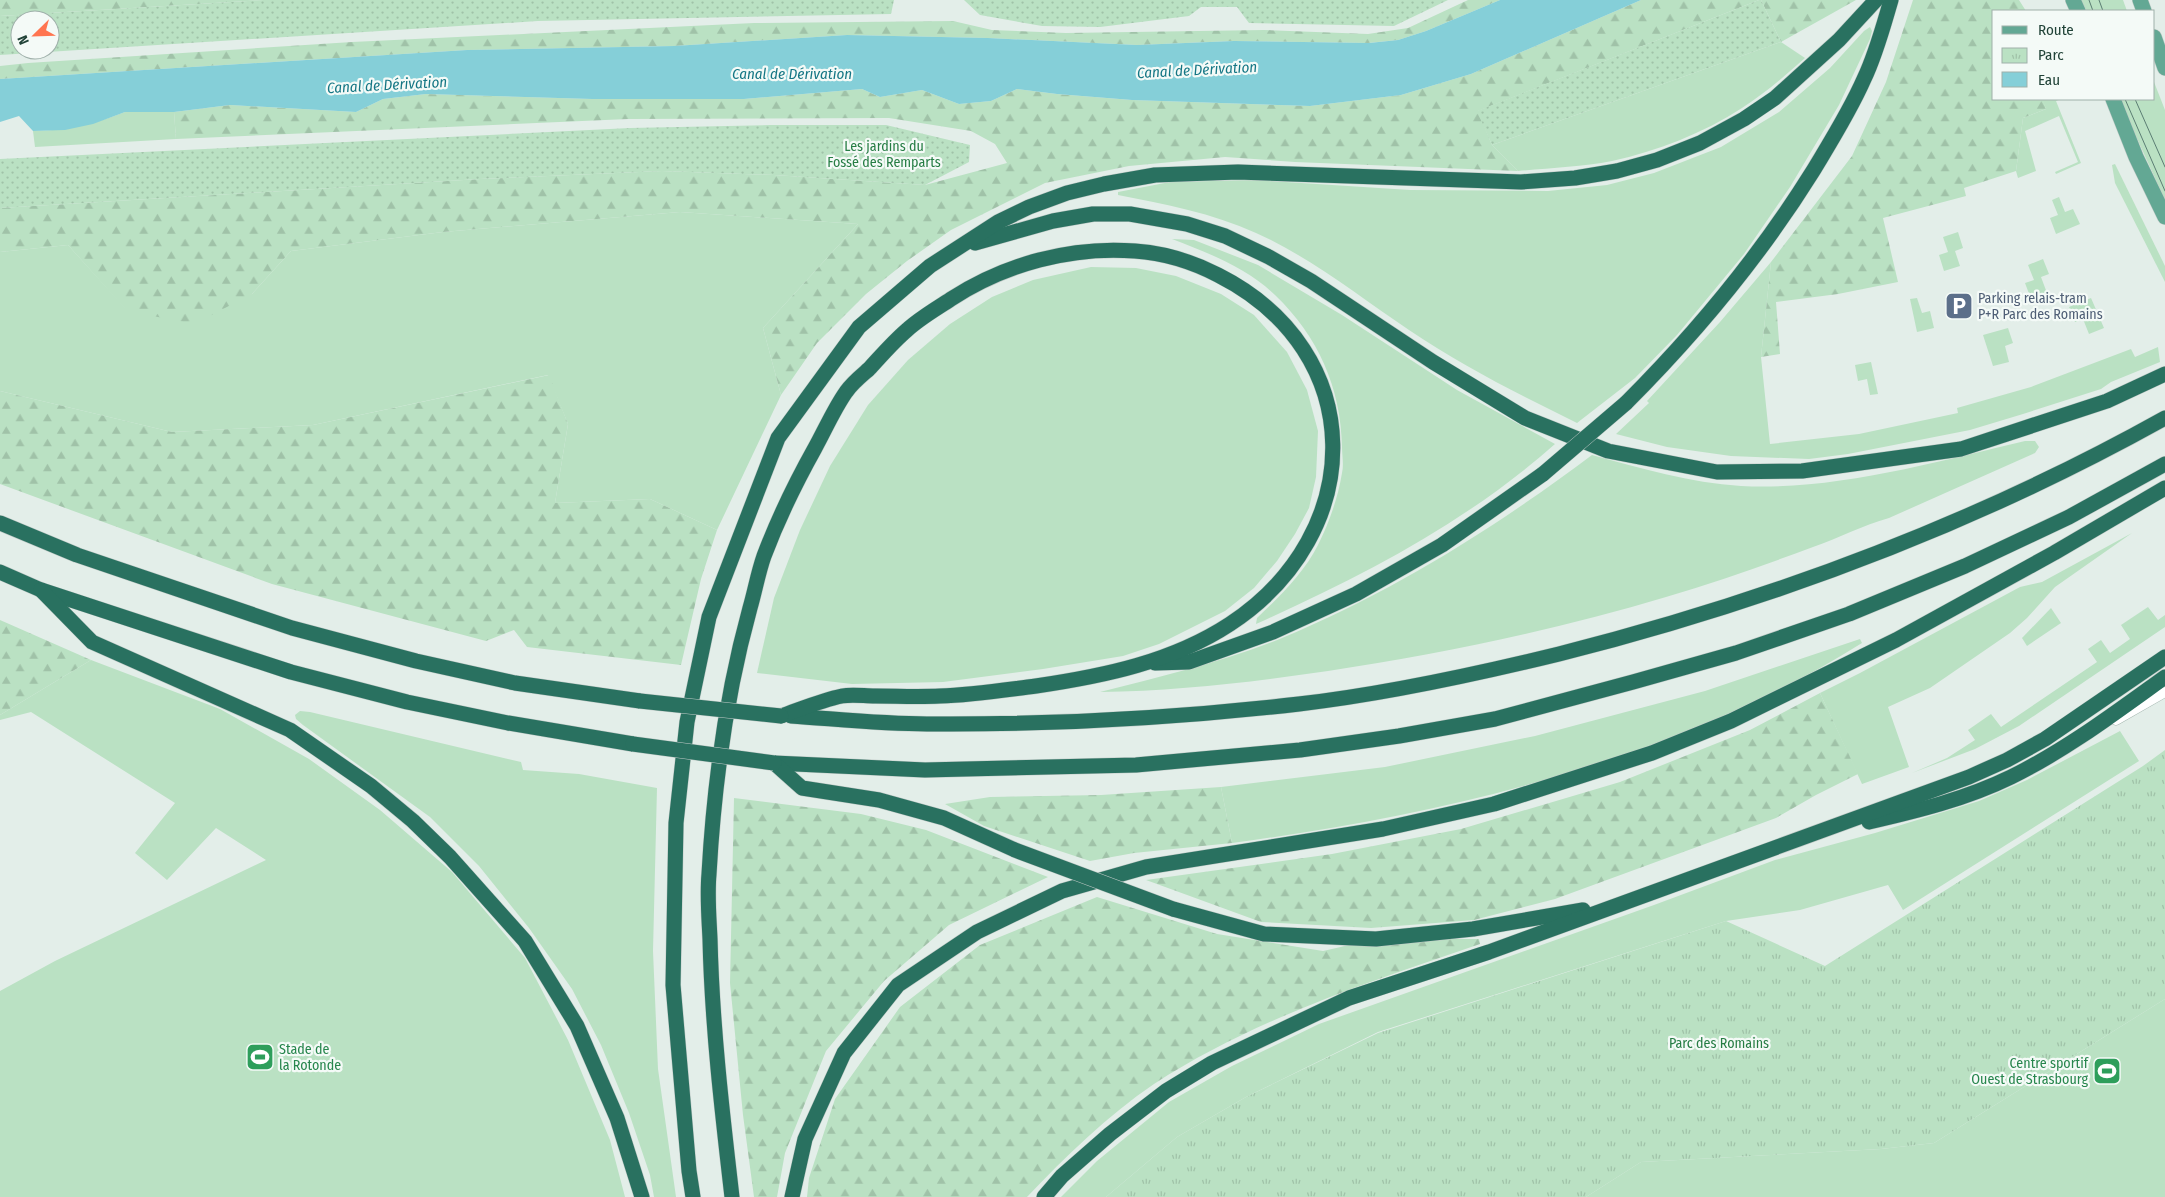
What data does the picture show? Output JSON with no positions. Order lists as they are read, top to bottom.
{
  "water": ["Canal de Dérivation"],
  "parks": ["Les jardins du Fossé des Remparts", "Parc des Romains"],
  "places": {
    "parking": ["Parking relais-tram P+R Parc des Romains"],
    "sports": ["Stade de la Rotonde", "Centre sportif Ouest de Strasbourg"]
  },
  "legend": ["Route", "Parc", "Eau"],
  "north": "bottom left"
}
